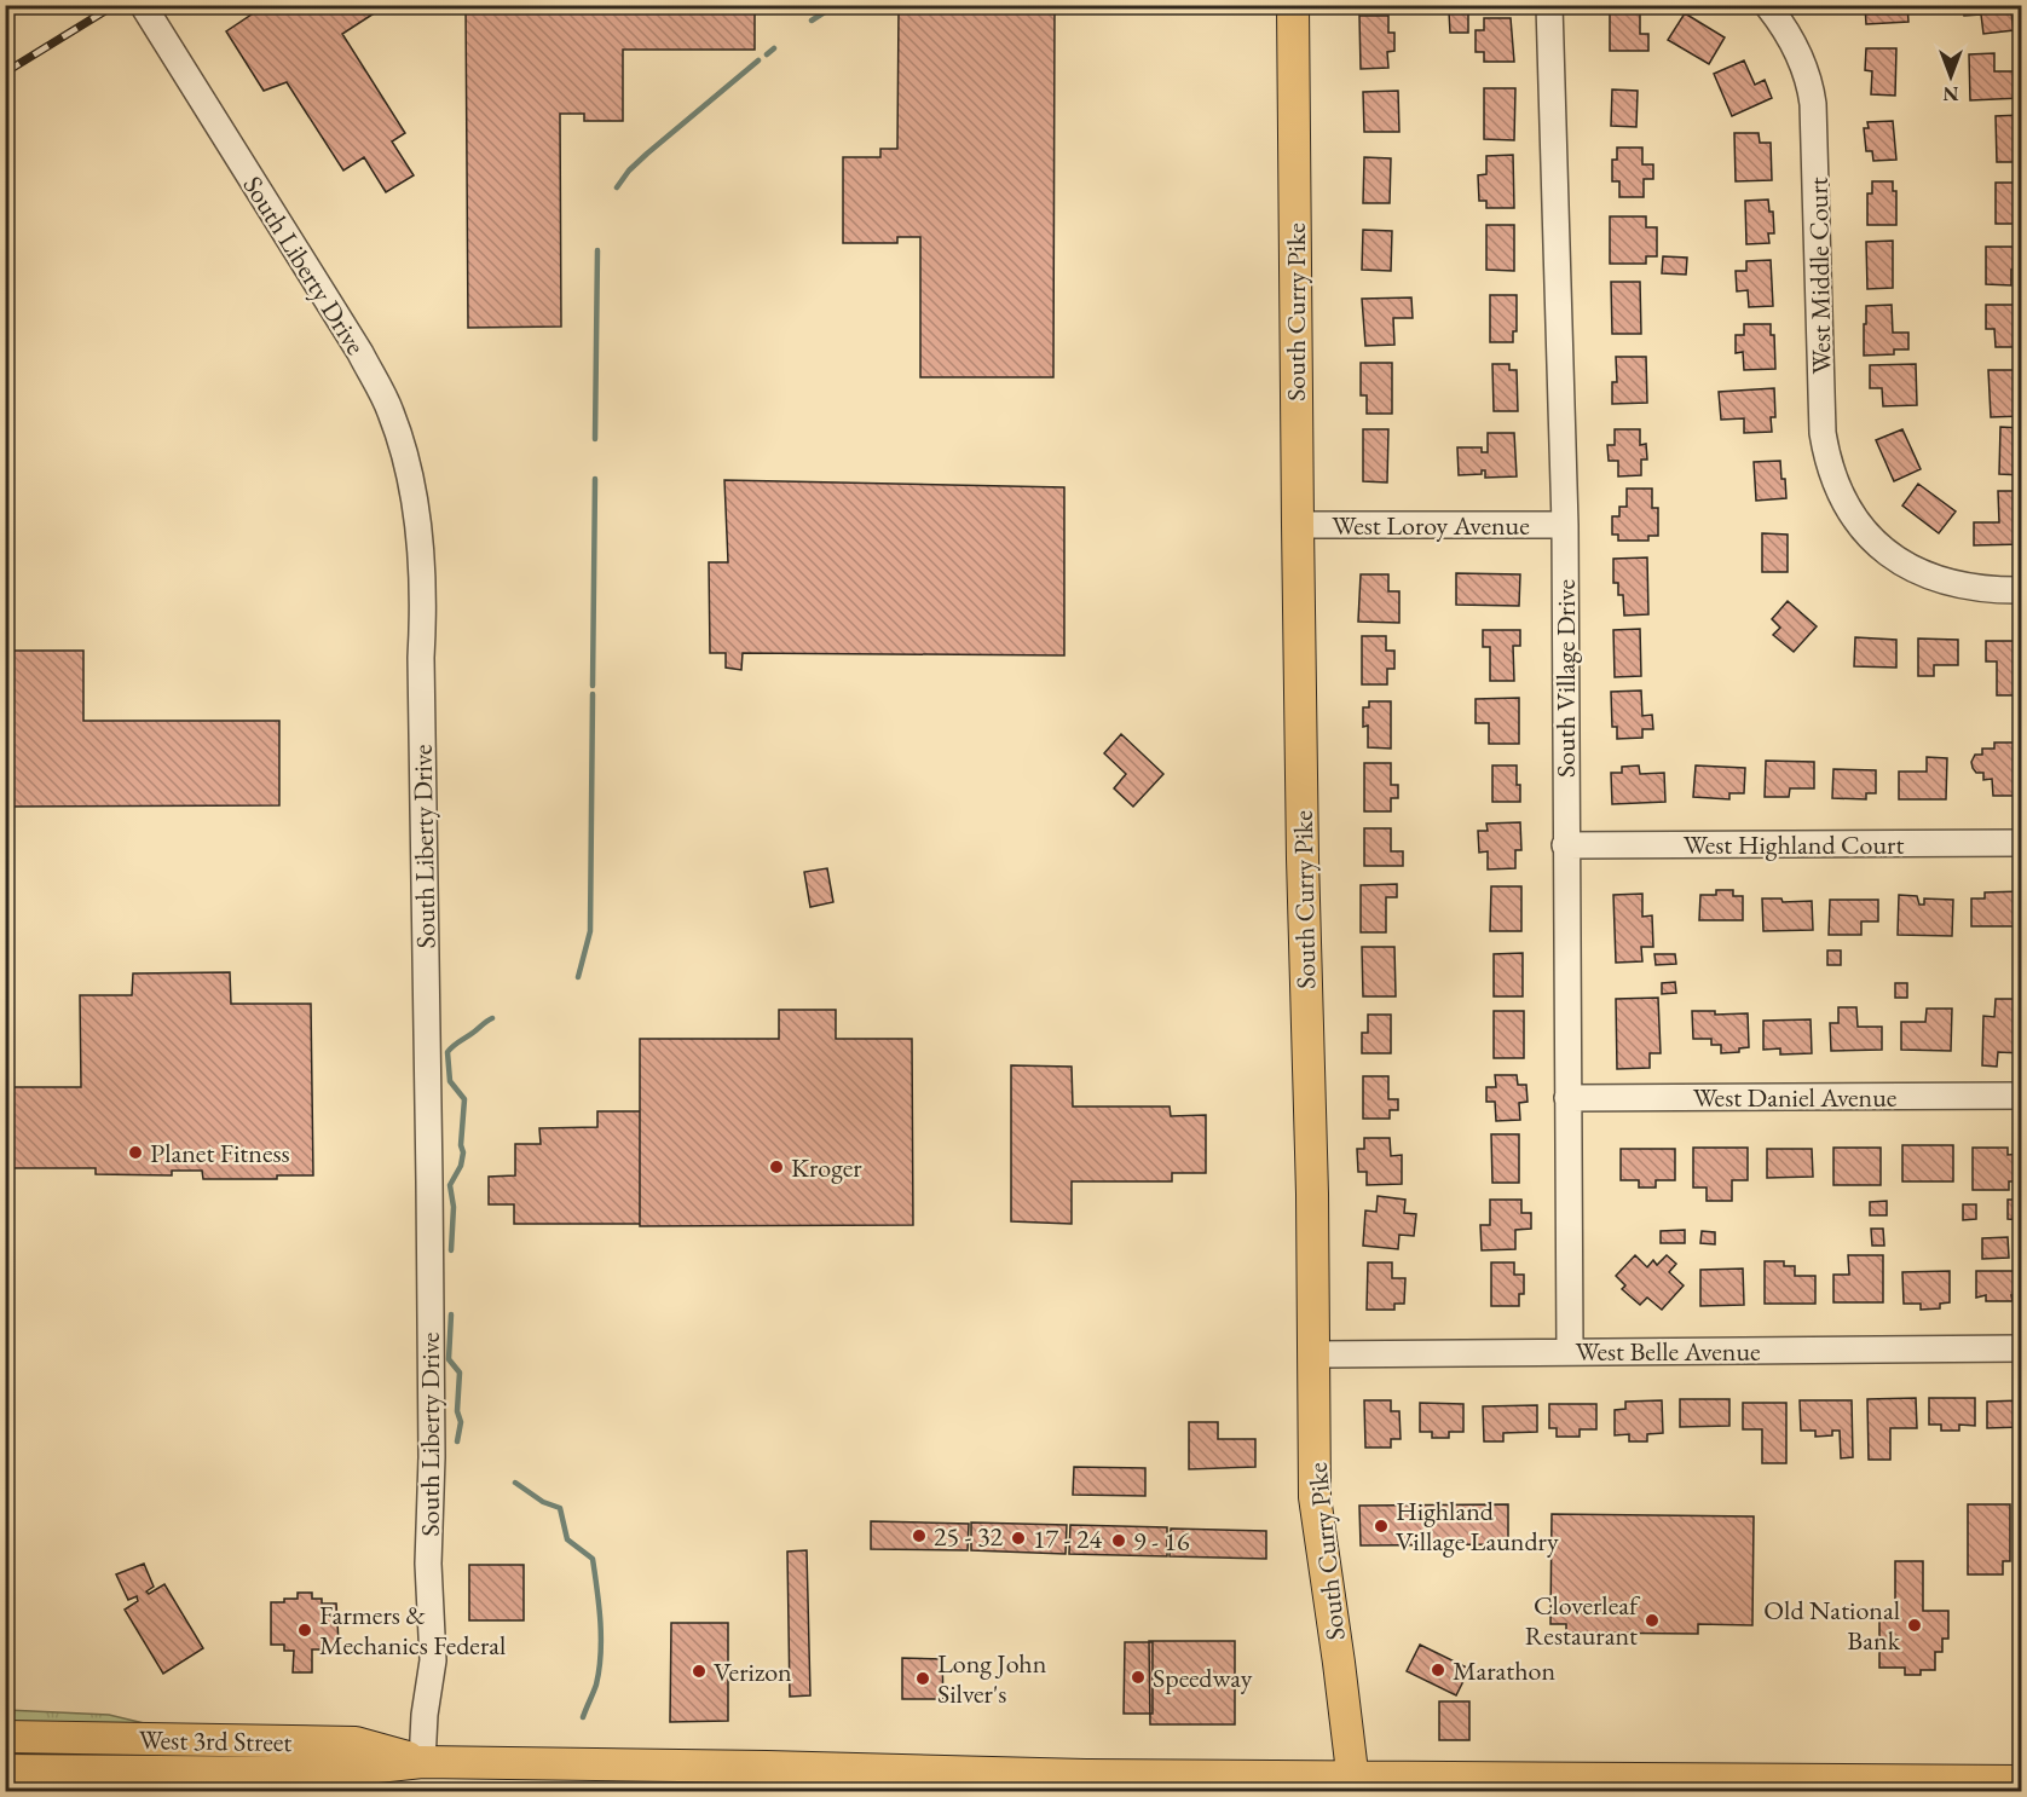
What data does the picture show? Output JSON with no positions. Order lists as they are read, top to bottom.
{
  "streets": {
    "main road": ["South Curry Pike", "West 3rd Street"],
    "street": [
      "South Liberty Drive",
      "West Middle Court",
      "West Loroy Avenue",
      "South Village Drive",
      "West Highland Court",
      "West Daniel Avenue",
      "West Belle Avenue"
    ]
  },
  "crossings": [
    ["South Liberty Drive", "West 3rd Street"],
    ["South Curry Pike", "West Loroy Avenue"],
    ["South Curry Pike", "West Belle Avenue"],
    ["South Curry Pike", "West 3rd Street"],
    ["West Loroy Avenue", "South Village Drive"],
    ["South Village Drive", "West Highland Court"],
    ["South Village Drive", "West Daniel Avenue"],
    ["South Village Drive", "West Belle Avenue"]
  ],
  "places": [
    "Planet Fitness",
    "Kroger",
    "Highland Village Laundry",
    "25 - 32",
    "17 - 24",
    "9 - 16",
    "Cloverleaf Restaurant",
    "Old National Bank",
    "Farmers & Mechanics Federal",
    "Marathon",
    "Verizon",
    "Speedway",
    "Long John Silver's"
  ],
  "north": "bottom"
}
